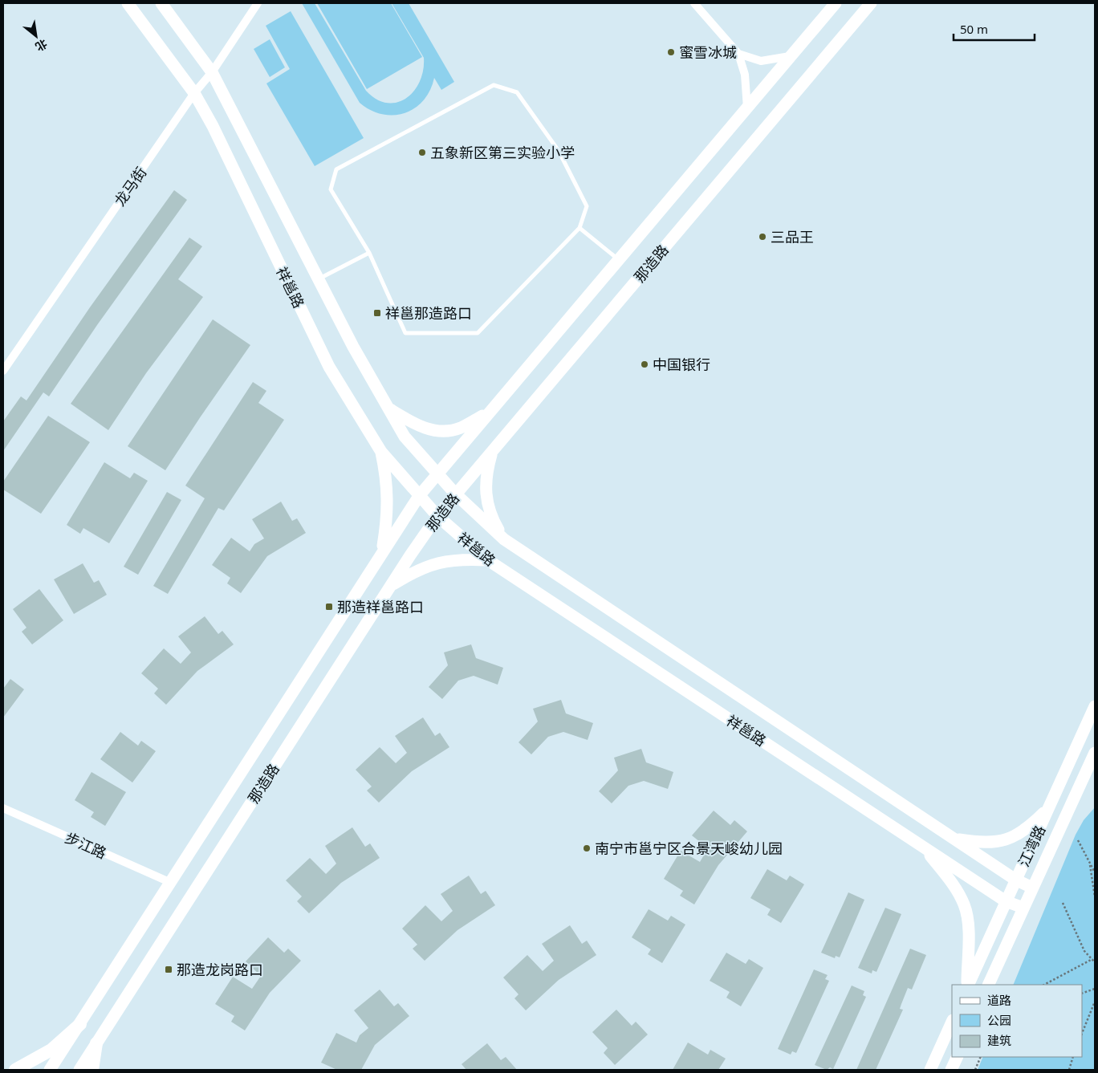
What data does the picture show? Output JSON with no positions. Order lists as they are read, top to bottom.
{
  "streets": {
    "street": [
      "龙马街",
      "那造路",
      "祥邕路",
      "步江路",
      "江湾路"
    ]
  },
  "crossings": [
    ["龙马街", "祥邕路"],
    ["那造路", "祥邕路"],
    ["那造路", "步江路"],
    ["祥邕路", "江湾路"]
  ],
  "places": {
    "other": [
      "蜜雪冰城",
      "五象新区第三实验小学",
      "三品王",
      "中国银行",
      "南宁市邕宁区合景天峻幼儿园"
    ],
    "transit": ["祥邕那造路口", "那造祥邕路口", "那造龙岗路口"]
  },
  "legend": ["道路", "公园", "建筑"],
  "scale_bar": "50 m",
  "north": "bottom right"
}
